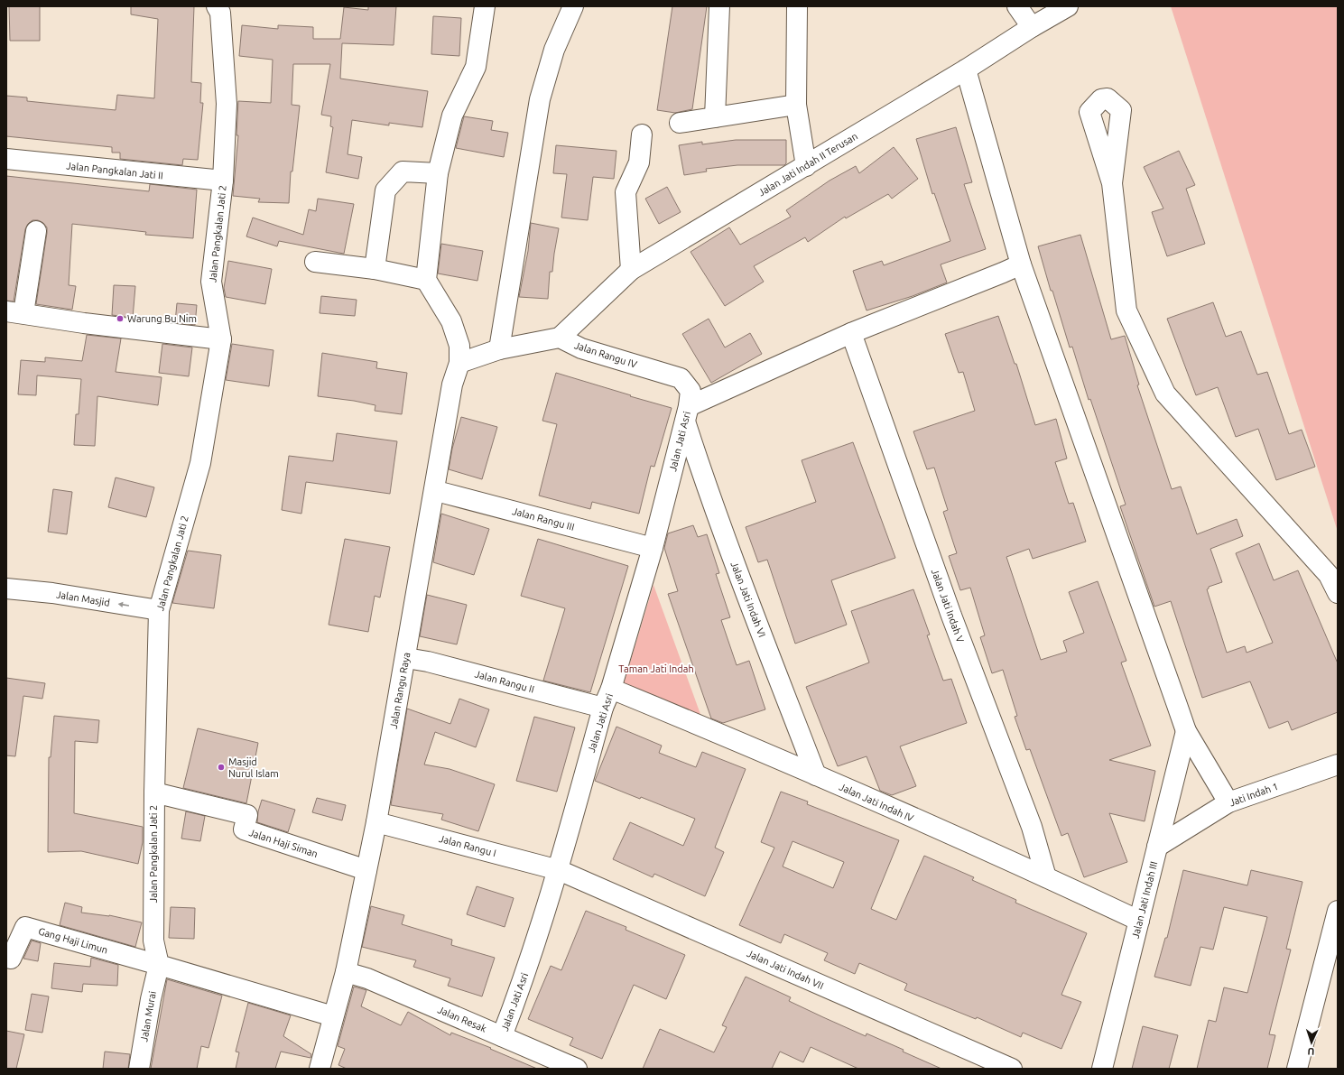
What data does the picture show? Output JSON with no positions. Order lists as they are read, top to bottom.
{
  "streets": {
    "street": [
      "Jalan Jati Indah II Terusan",
      "Jalan Pangkalan Jati II",
      "Jalan Pangkalan Jati 2",
      "Jalan Rangu IV",
      "Jalan Jati Asri",
      "Jalan Rangu III",
      "Jalan Masjid",
      "Jalan Jati Indah VI",
      "Jalan Jati Indah V",
      "Jalan Rangu II",
      "Jalan Rangu Raya",
      "Jati Indah 1",
      "Jalan Jati Indah IV",
      "Jalan Haji Siman",
      "Jalan Rangu I",
      "Jalan Jati Indah III",
      "Gang Haji Limun",
      "Jalan Jati Indah VII",
      "Jalan Murai",
      "Jalan Resak"
    ]
  },
  "crossings": [
    ["Jalan Jati Indah II Terusan", "Jalan Rangu IV"],
    ["Jalan Pangkalan Jati II", "Jalan Pangkalan Jati 2"],
    ["Jalan Pangkalan Jati 2", "Jalan Masjid"],
    ["Jalan Pangkalan Jati 2", "Jalan Haji Siman"],
    ["Jalan Pangkalan Jati 2", "Gang Haji Limun"],
    ["Jalan Pangkalan Jati 2", "Jalan Murai"],
    ["Jalan Rangu IV", "Jalan Jati Asri"],
    ["Jalan Rangu IV", "Jalan Jati Indah VI"],
    ["Jalan Jati Asri", "Jalan Rangu III"],
    ["Jalan Jati Asri", "Jalan Jati Indah VI"],
    ["Jalan Jati Asri", "Jalan Rangu II"],
    ["Jalan Jati Asri", "Jalan Jati Indah IV"],
    ["Jalan Jati Asri", "Jalan Rangu I"],
    ["Jalan Jati Asri", "Jalan Jati Indah VII"],
    ["Jalan Jati Asri", "Jalan Resak"],
    ["Jalan Rangu III", "Jalan Rangu Raya"],
    ["Jalan Jati Indah VI", "Jalan Jati Indah IV"],
    ["Jalan Jati Indah V", "Jalan Jati Indah IV"],
    ["Jalan Rangu II", "Jalan Rangu Raya"],
    ["Jalan Rangu Raya", "Jalan Haji Siman"],
    ["Jalan Rangu Raya", "Jalan Rangu I"],
    ["Jalan Rangu Raya", "Jalan Resak"],
    ["Jati Indah 1", "Jalan Jati Indah III"],
    ["Jalan Jati Indah IV", "Jalan Jati Indah III"],
    ["Jalan Rangu I", "Jalan Jati Indah VII"],
    ["Gang Haji Limun", "Jalan Murai"]
  ],
  "one_way": ["Jalan Masjid"],
  "parks": ["Taman Jati Indah"],
  "places": ["Warung Bu Nim", "Masjid Nurul Islam"],
  "north": "bottom"
}
